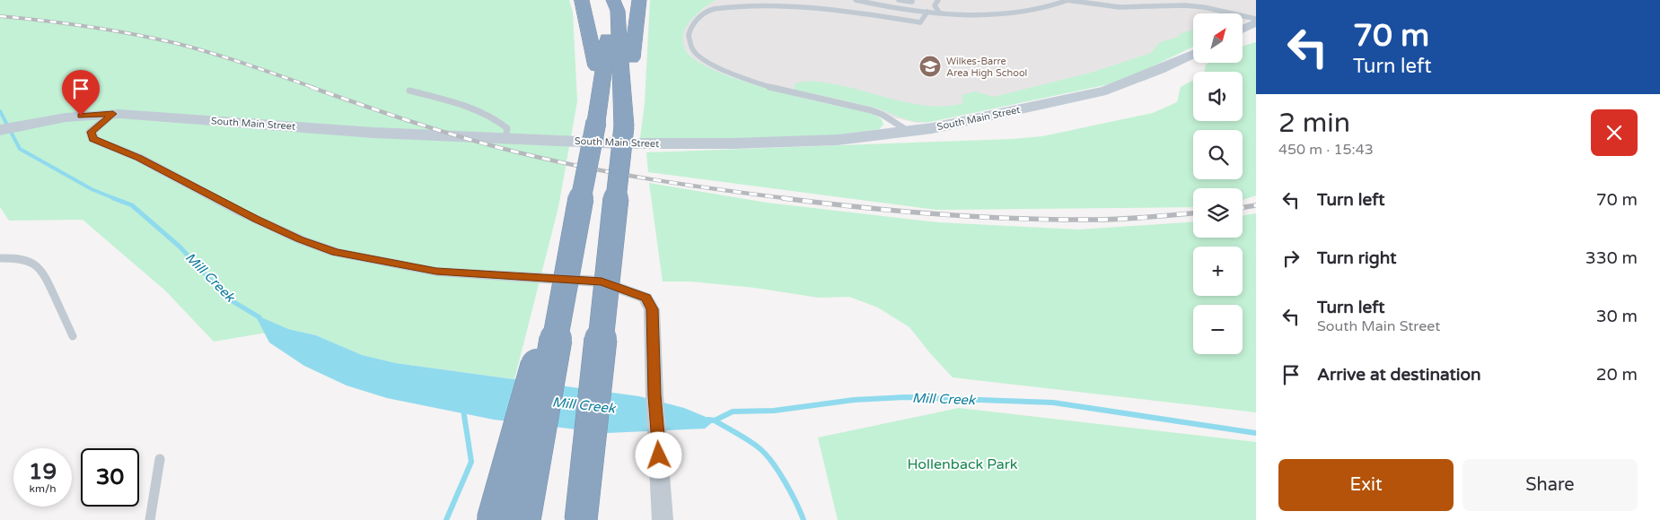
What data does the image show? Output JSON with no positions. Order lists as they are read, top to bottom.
{
  "streets": {
    "main road": ["South Main Street"]
  },
  "water": ["Mill Creek"],
  "parks": ["Hollenback Park"],
  "places": {
    "school or university": ["Wilkes-Barre Area High School"]
  },
  "north": "top right",
  "page": {
    "turn": ["70 m", "Turn left"],
    "map_buttons": ["+", "−"],
    "heading": ["2 min", "450 m · 15:43"],
    "list": [
      {
        "name": "Turn left",
        "value": "70 m"
      },
      {
        "name": "Turn right",
        "value": "330 m"
      },
      {
        "name": "Turn left",
        "note": "South Main Street",
        "value": "30 m"
      },
      {
        "name": "Arrive at destination",
        "value": "20 m"
      }
    ],
    "speed": "19 km/h",
    "limit": "30",
    "buttons": ["Exit", "Share"]
  }
}
